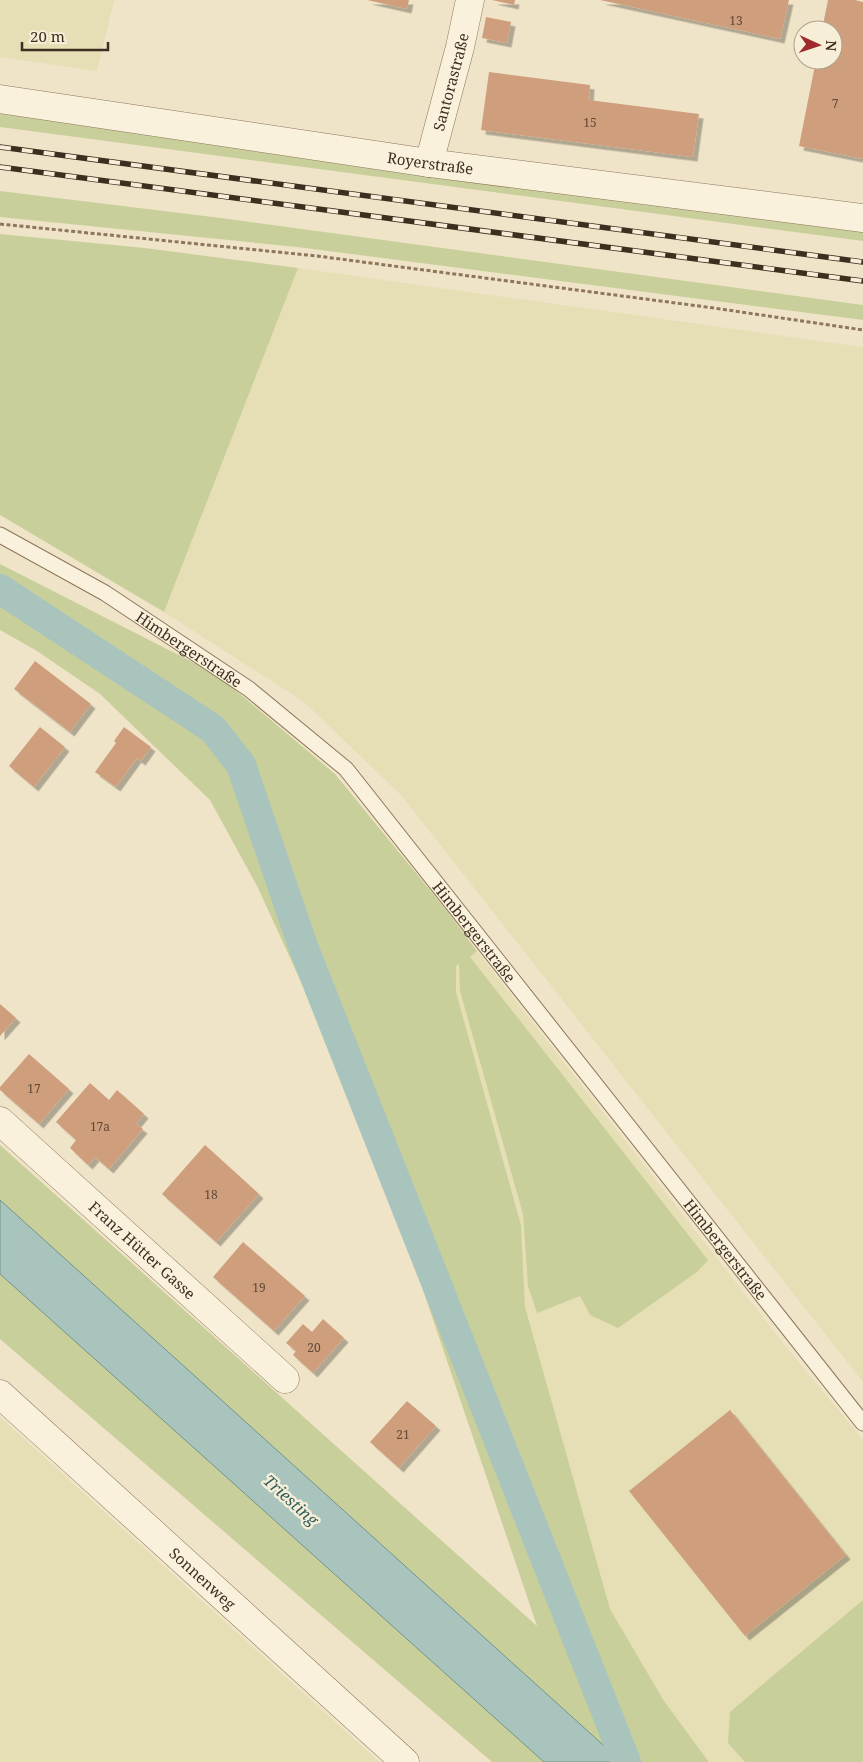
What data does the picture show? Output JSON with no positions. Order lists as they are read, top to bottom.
{
  "streets": {
    "street": [
      "Santorastraße",
      "Royerstraße",
      "Franz Hütter Gasse",
      "Sonnenweg"
    ],
    "lane": ["Himbergerstraße"]
  },
  "crossings": [
    ["Santorastraße", "Royerstraße"]
  ],
  "water": ["Triesting"],
  "house_numbers": [
    "13",
    "7",
    "15",
    "17",
    "17a",
    "18",
    "19",
    "20",
    "21"
  ],
  "scale_bar": "20 m",
  "north": "right"
}
